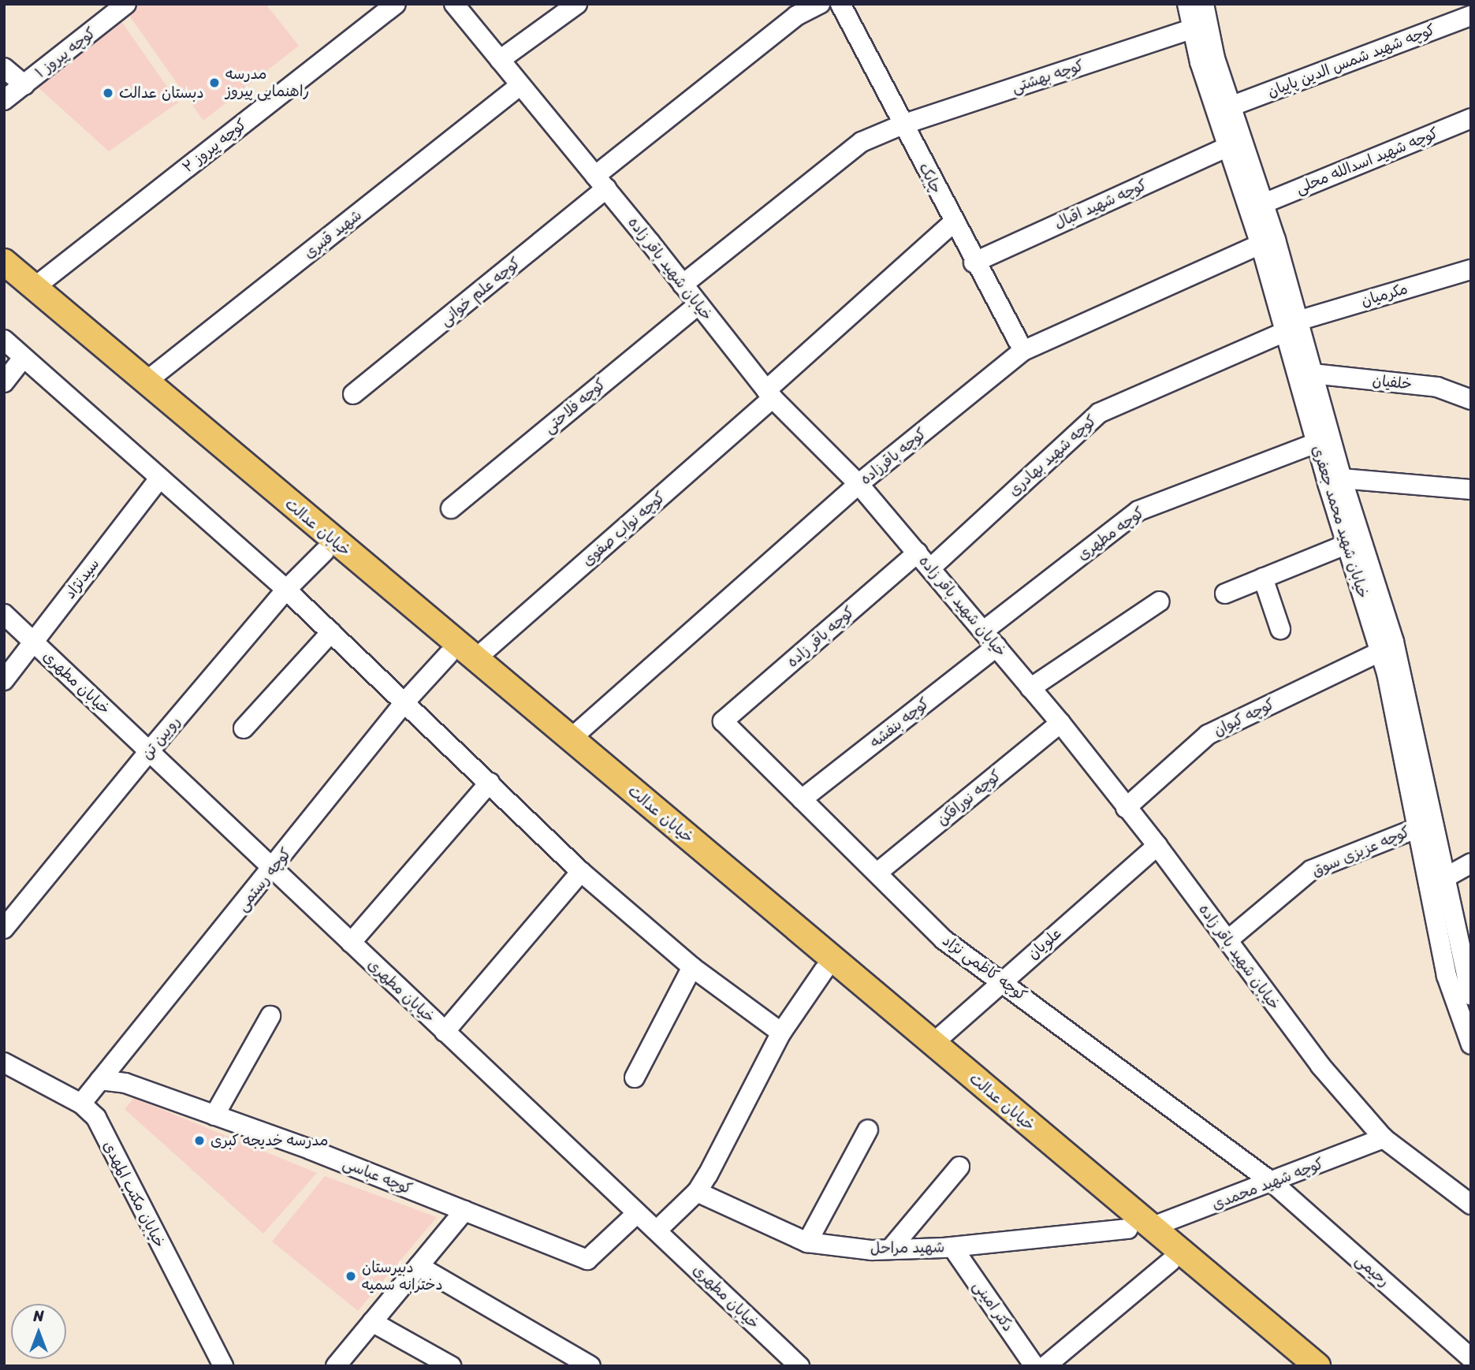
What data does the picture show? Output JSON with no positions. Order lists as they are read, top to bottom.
{
  "streets": {
    "main road": ["خیابان عدالت"],
    "street": [
      "کوچه پیروز ۱",
      "کوچه شهید شمس الدین پاپیان",
      "کوچه بهشتی",
      "کوچه پیروز ۲",
      "کوچه شهید اسدالله محلی",
      "چابک",
      "کوچه شهید اقبال",
      "شهید قنبری",
      "خیابان شهید باقر زاده",
      "کوچه علم خوانی",
      "مکرمیان",
      "خلفیان",
      "کوچه فلاحتی",
      "کوچه شهید بهادری",
      "کوچه باقرزاده",
      "خیابان شهید محمد جعفری",
      "کوچه نواب صفوی",
      "کوچه مطهری",
      "سیدنژاد",
      "کوچه باقر زاده",
      "خیابان مطهری",
      "کوچه کیوان",
      "کوچه بنفشه",
      "رویین تن",
      "کوچه نورافکن",
      "کوچه عزیزی سوق",
      "کوچه رستمی",
      "علویان",
      "کوچه کاظمی نژاد",
      "کوچه عباسی",
      "کوچه شهید محمدی",
      "خیابان مکتب المهدی",
      "شهید مراحل",
      "رحیمی",
      "دکتر امینی"
    ]
  },
  "crossings": [
    ["کوچه شهید شمس الدین پاپیان", "خیابان شهید محمد جعفری"],
    ["کوچه بهشتی", "چابک"],
    ["کوچه بهشتی", "خیابان شهید باقر زاده"],
    ["کوچه بهشتی", "خیابان شهید محمد جعفری"],
    ["کوچه پیروز ۲", "خیابان عدالت"],
    ["کوچه شهید اسدالله محلی", "خیابان شهید محمد جعفری"],
    ["چابک", "کوچه شهید اقبال"],
    ["چابک", "کوچه باقرزاده"],
    ["چابک", "کوچه نواب صفوی"],
    ["کوچه شهید اقبال", "خیابان شهید محمد جعفری"],
    ["شهید قنبری", "خیابان شهید باقر زاده"],
    ["شهید قنبری", "خیابان عدالت"],
    ["خیابان شهید باقر زاده", "کوچه علم خوانی"],
    ["خیابان شهید باقر زاده", "کوچه فلاحتی"],
    ["خیابان شهید باقر زاده", "کوچه شهید بهادری"],
    ["خیابان شهید باقر زاده", "کوچه باقرزاده"],
    ["خیابان شهید باقر زاده", "کوچه نواب صفوی"],
    ["خیابان شهید باقر زاده", "کوچه مطهری"],
    ["خیابان شهید باقر زاده", "کوچه باقر زاده"],
    ["خیابان شهید باقر زاده", "کوچه کیوان"],
    ["خیابان شهید باقر زاده", "کوچه بنفشه"],
    ["خیابان شهید باقر زاده", "کوچه نورافکن"],
    ["خیابان شهید باقر زاده", "کوچه عزیزی سوق"],
    ["خیابان شهید باقر زاده", "علویان"],
    ["خیابان شهید باقر زاده", "کوچه شهید محمدی"],
    ["مکرمیان", "کوچه شهید بهادری"],
    ["مکرمیان", "خیابان شهید محمد جعفری"],
    ["خلفیان", "خیابان شهید محمد جعفری"],
    ["کوچه شهید بهادری", "خیابان شهید محمد جعفری"],
    ["کوچه باقرزاده", "خیابان شهید محمد جعفری"],
    ["کوچه باقرزاده", "خیابان عدالت"],
    ["خیابان شهید محمد جعفری", "کوچه مطهری"],
    ["خیابان شهید محمد جعفری", "کوچه کیوان"],
    ["خیابان شهید محمد جعفری", "کوچه عزیزی سوق"],
    ["خیابان عدالت", "کوچه نواب صفوی"],
    ["خیابان عدالت", "رویین تن"],
    ["خیابان عدالت", "کوچه رستمی"],
    ["خیابان عدالت", "علویان"],
    ["خیابان عدالت", "کوچه شهید محمدی"],
    ["خیابان عدالت", "شهید مراحل"],
    ["سیدنژاد", "خیابان مطهری"],
    ["کوچه باقر زاده", "کوچه کاظمی نژاد"],
    ["خیابان مطهری", "رویین تن"],
    ["خیابان مطهری", "کوچه رستمی"],
    ["خیابان مطهری", "کوچه عباسی"],
    ["کوچه بنفشه", "کوچه کاظمی نژاد"],
    ["کوچه نورافکن", "کوچه کاظمی نژاد"],
    ["کوچه رستمی", "کوچه عباسی"],
    ["کوچه رستمی", "خیابان مکتب المهدی"],
    ["علویان", "کوچه کاظمی نژاد"],
    ["کوچه کاظمی نژاد", "کوچه شهید محمدی"],
    ["کوچه کاظمی نژاد", "رحیمی"],
    ["کوچه شهید محمدی", "شهید مراحل"],
    ["کوچه شهید محمدی", "رحیمی"],
    ["شهید مراحل", "دکتر امینی"]
  ],
  "places": [
    "مدرسه راهنمایی پیروز",
    "دبستان عدالت",
    "مدرسه خدیجه کبری",
    "دبیرستان دخترانه سمیه"
  ],
  "north": "top"
}
